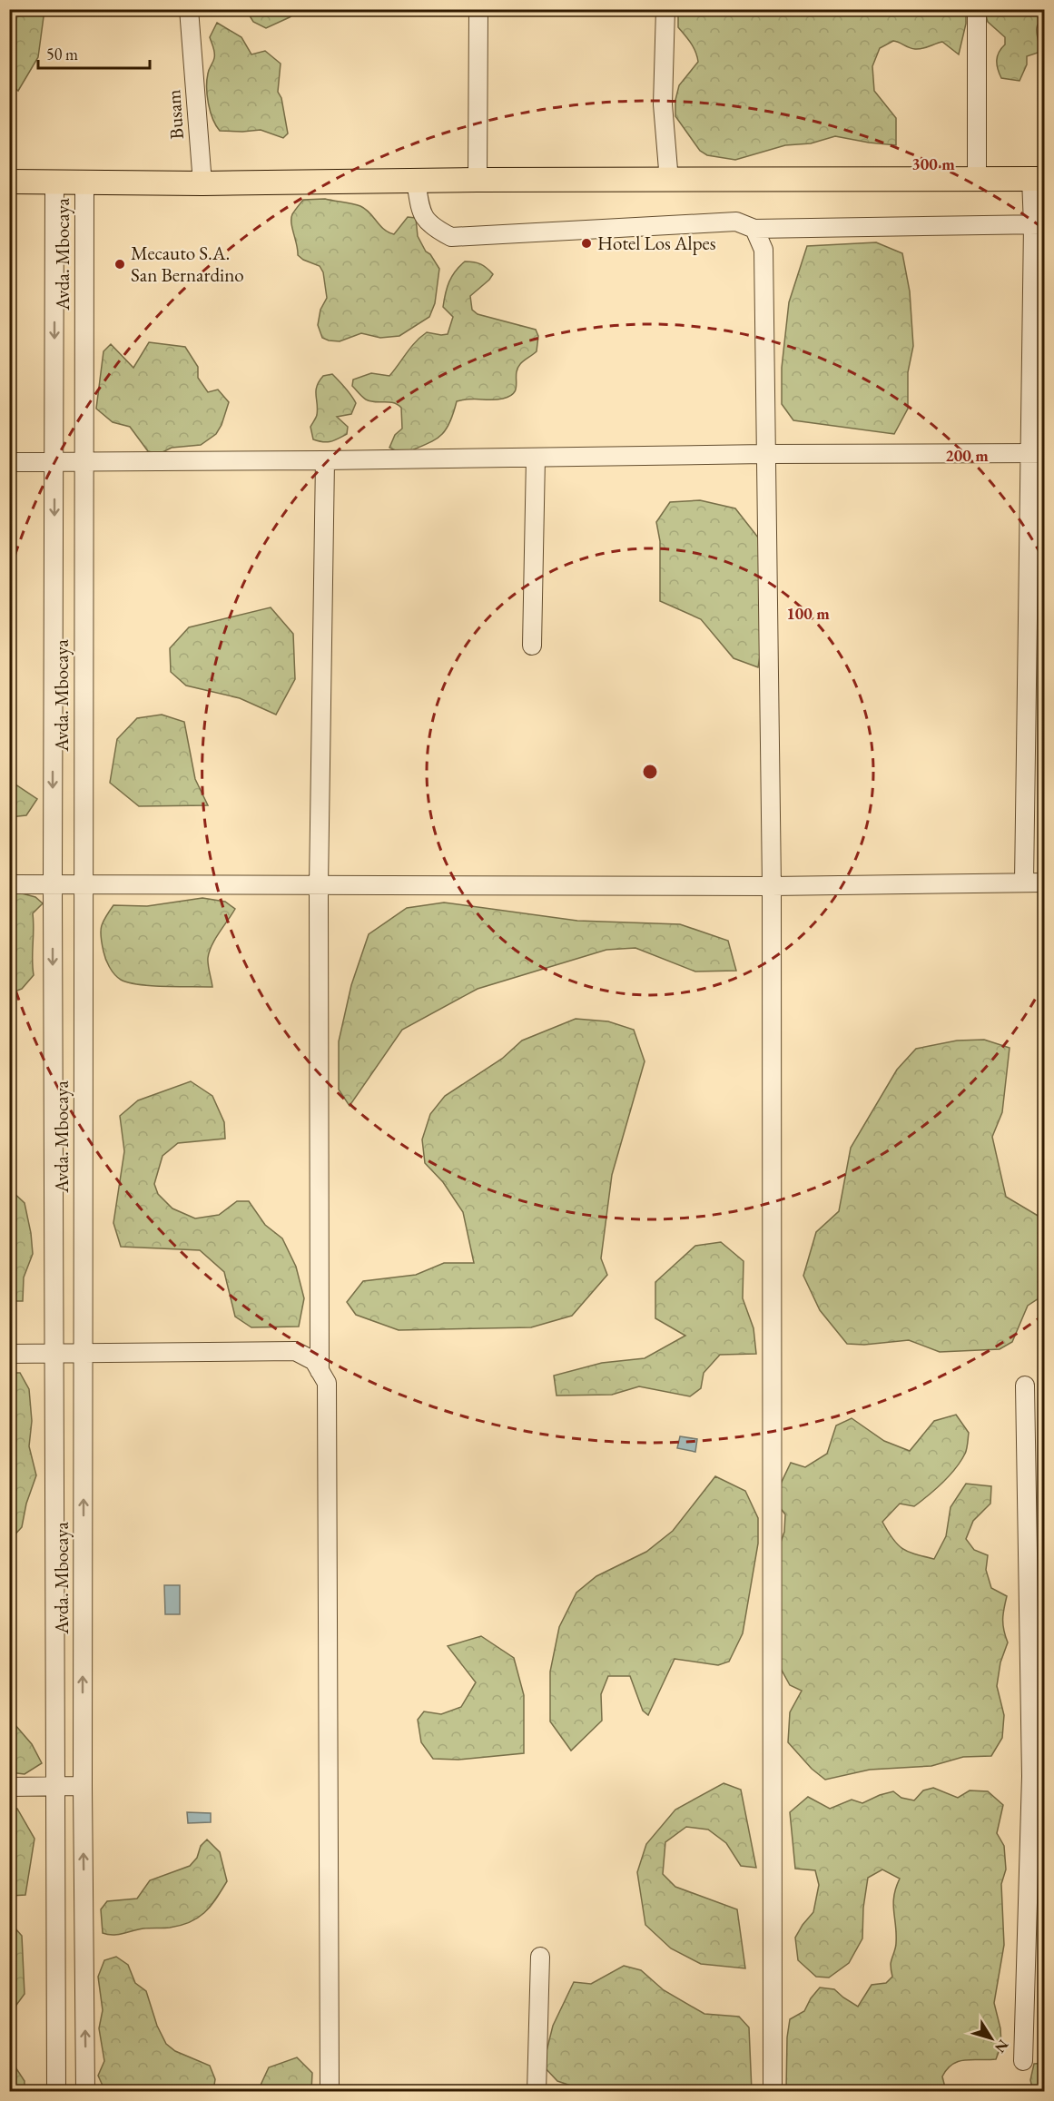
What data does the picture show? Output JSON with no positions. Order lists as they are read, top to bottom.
{
  "streets": {
    "street": ["Busam", "Avda. Mbocaya"]
  },
  "places": ["Hotel Los Alpes", "Mecauto S.A. San Bernardino"],
  "scale_bar": "50 m",
  "north": "bottom right",
  "rings": ["300 m", "200 m", "100 m"]
}
